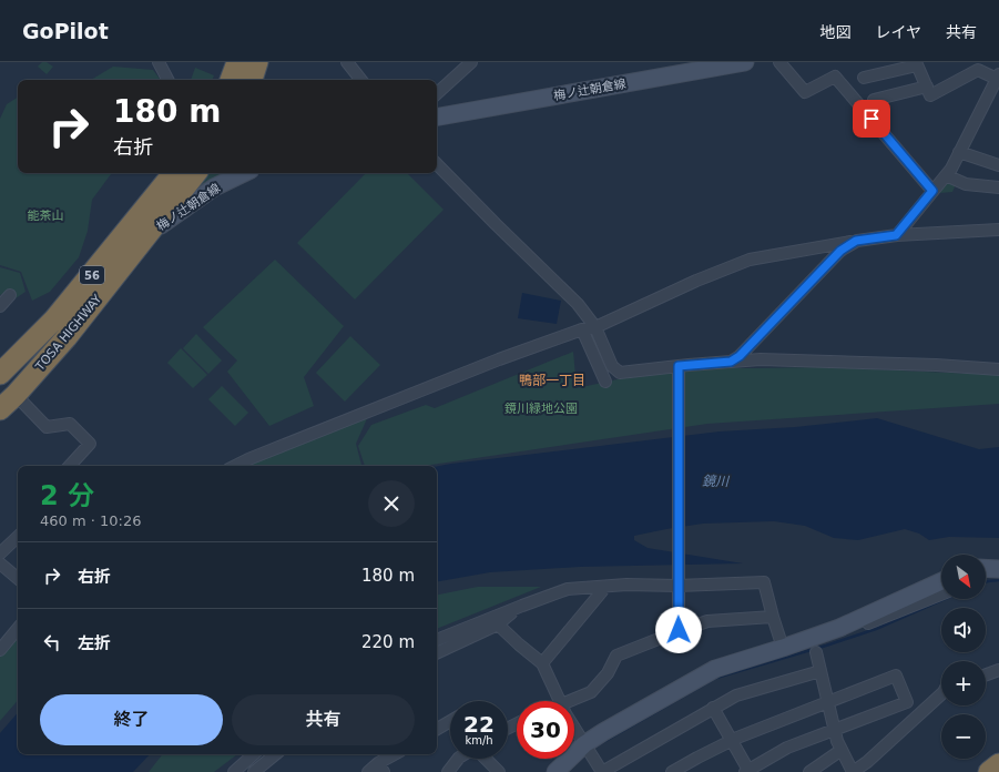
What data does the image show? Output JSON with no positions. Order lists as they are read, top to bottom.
{
  "streets": {
    "highway": ["56", "TOSA HIGHWAY"],
    "street": ["梅ノ辻朝倉線"]
  },
  "crossings": [
    ["梅ノ辻朝倉線", "TOSA HIGHWAY"]
  ],
  "districts": ["鴨部一丁目"],
  "water": ["鏡川"],
  "parks": ["能茶山", "鏡川緑地公園"],
  "north": "bottom right",
  "page": {
    "header": "GoPilot",
    "nav": ["地図", "レイヤ", "共有"],
    "turn": ["180 m", "右折"],
    "heading": ["2 分", "460 m · 10:26"],
    "list": [
      {
        "name": "右折",
        "value": "180 m"
      },
      {
        "name": "左折",
        "value": "220 m"
      }
    ],
    "map_buttons": ["+", "−"],
    "buttons": ["終了", "共有"],
    "speed": "22 km/h",
    "limit": "30"
  }
}
